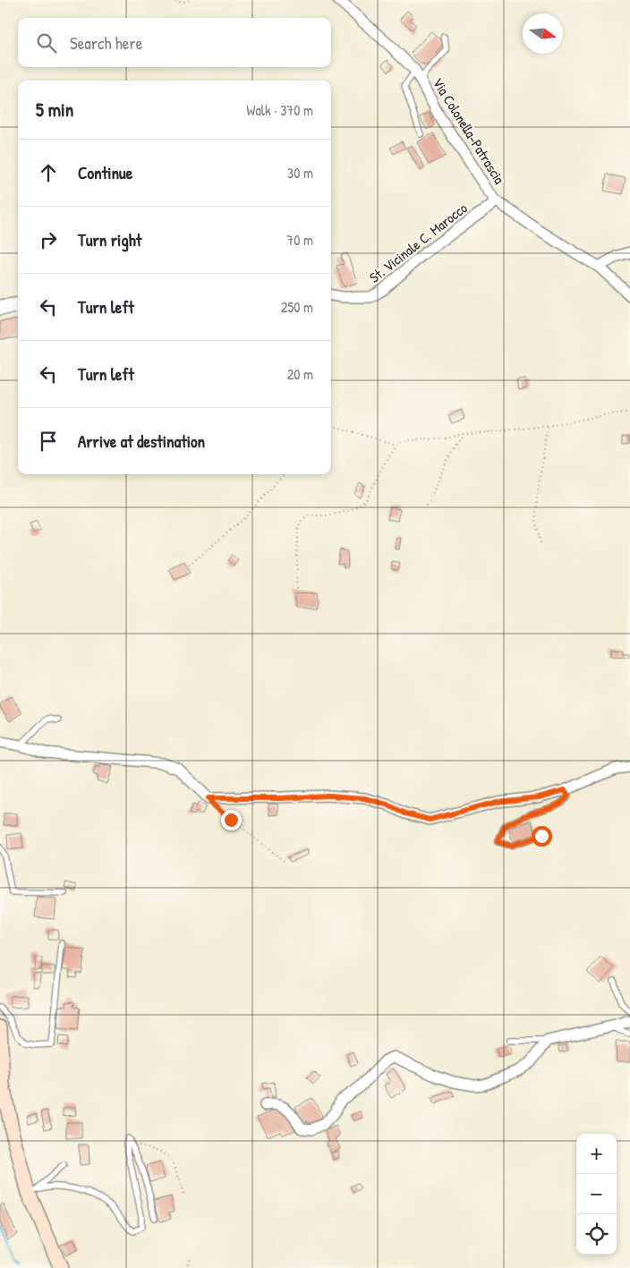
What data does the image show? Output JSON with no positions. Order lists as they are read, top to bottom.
{
  "streets": {
    "street": ["Via Colonella-Patrascia", "St. Vicinale C. Marocco"]
  },
  "crossings": [
    ["Via Colonella-Patrascia", "St. Vicinale C. Marocco"]
  ],
  "north": "right",
  "page": {
    "search": "Search here",
    "heading": ["5 min", "Walk · 370 m"],
    "list": [
      ["Continue", "30 m"],
      ["Turn right", "70 m"],
      ["Turn left", "250 m"],
      ["Turn left", "20 m"],
      "Arrive at destination"
    ],
    "map_buttons": ["+", "−"]
  }
}
